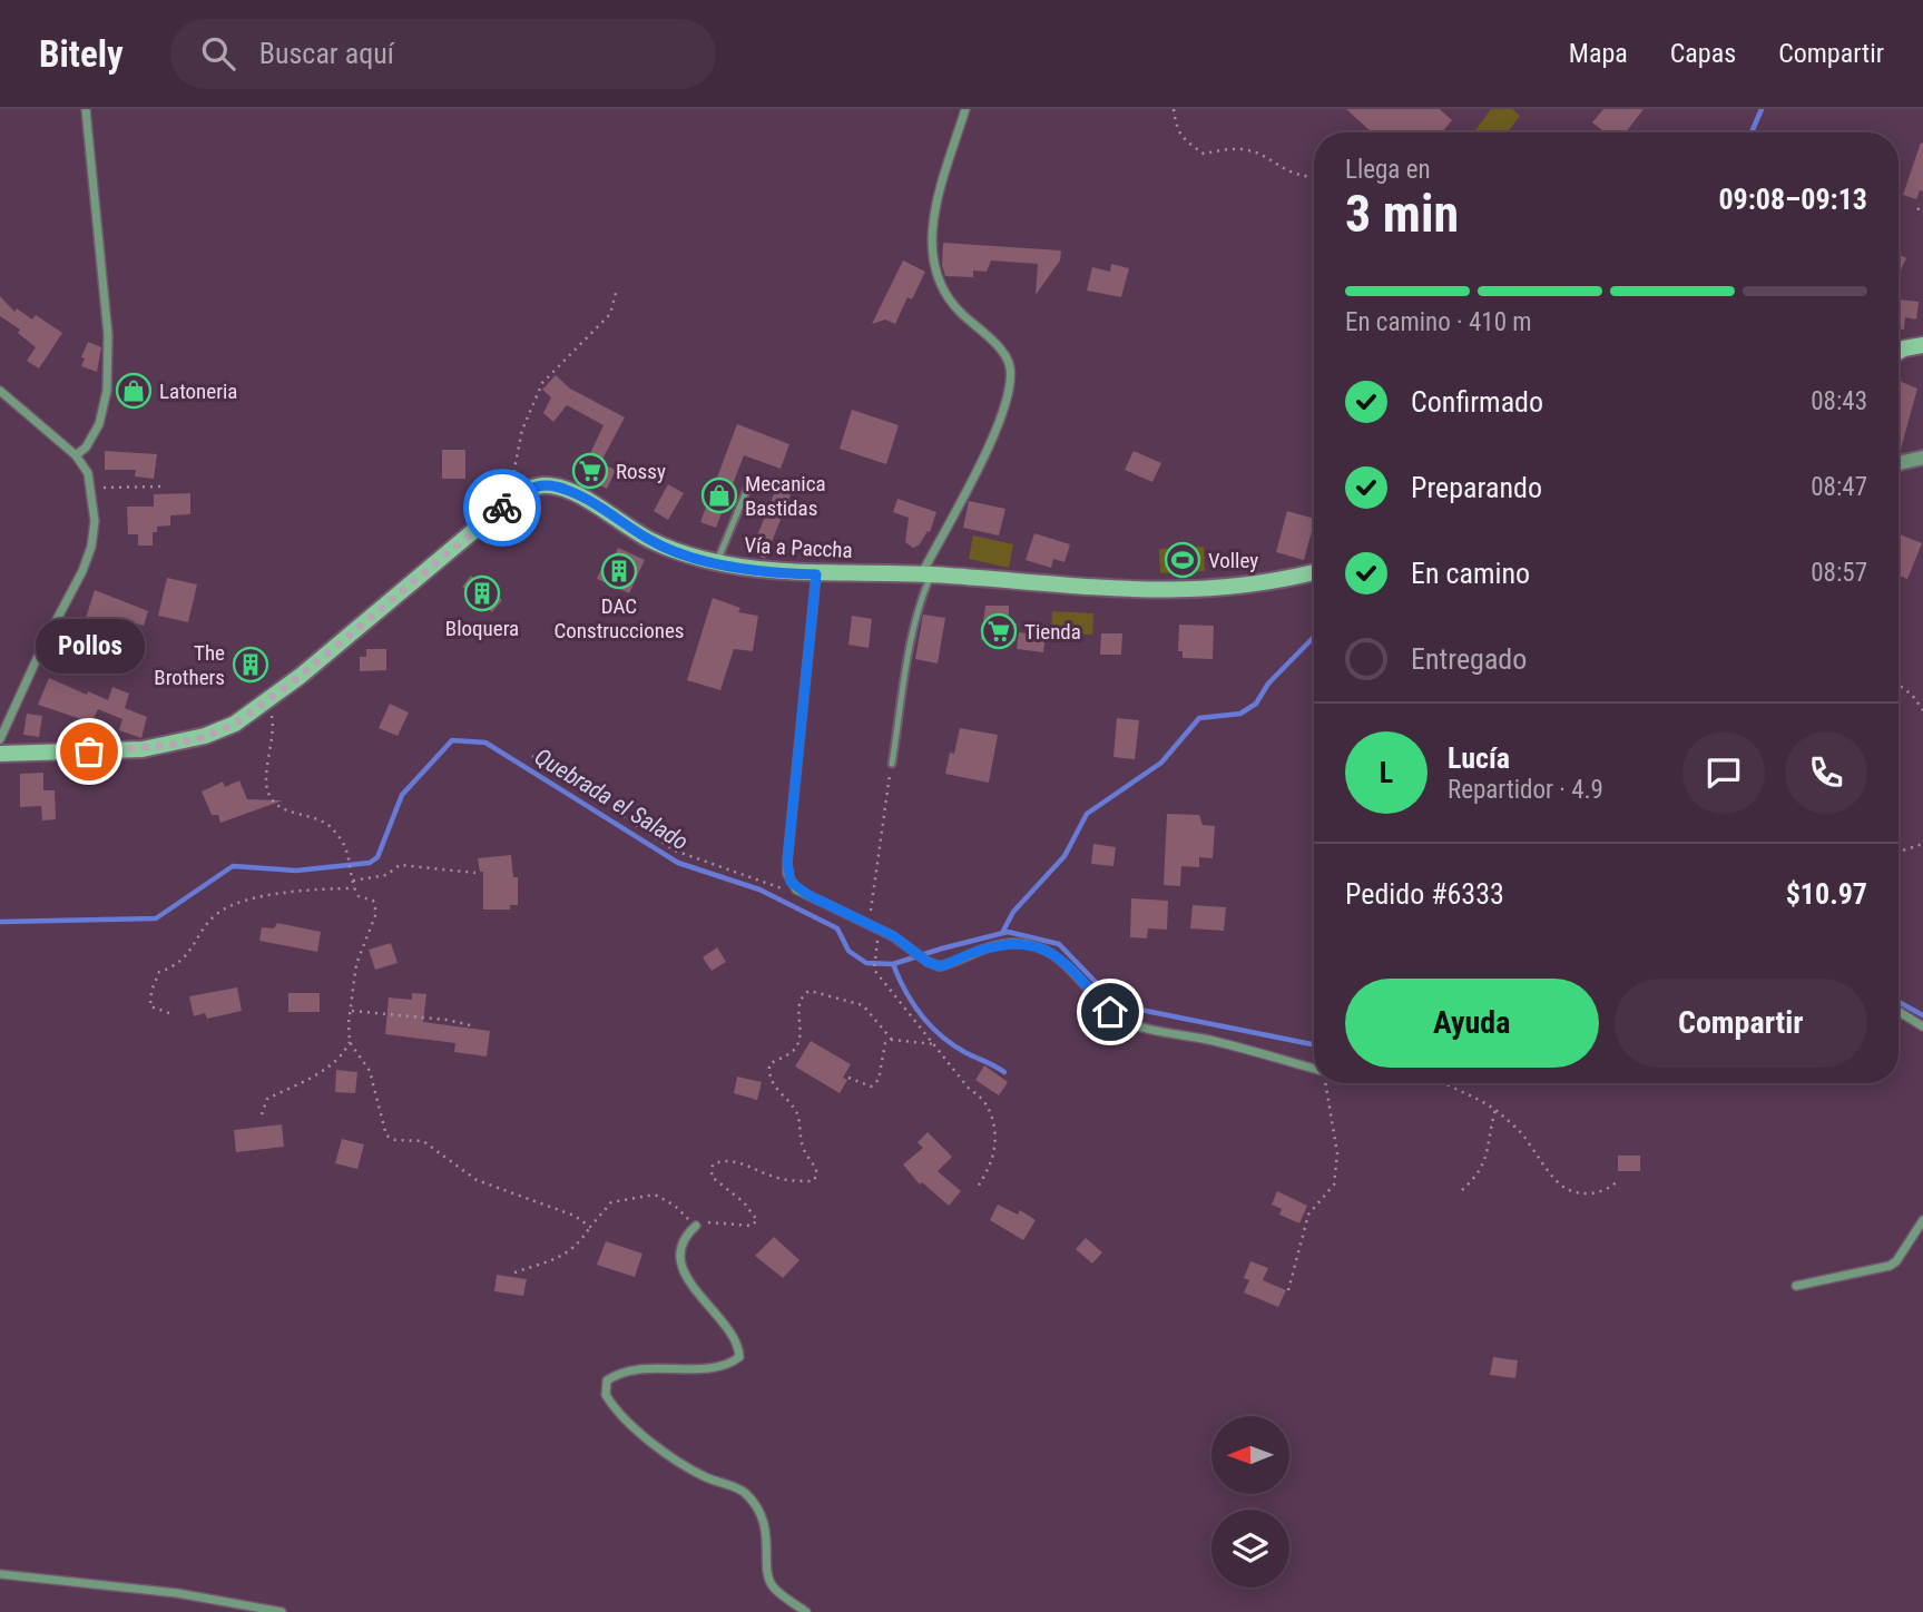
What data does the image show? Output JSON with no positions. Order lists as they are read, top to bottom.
{
  "streets": {
    "main road": ["Vía a Paccha"]
  },
  "water": ["Quebrada el Salado"],
  "places": {
    "shop": ["Latoneria", "Mecanica Bastidas"],
    "supermarket": ["Rossy", "Tienda"],
    "sports": ["Volley"],
    "building": ["DAC Construcciones", "Bloquera", "The Brothers"],
    "other": ["Pollos"]
  },
  "north": "left",
  "page": {
    "header": "Bitely",
    "search": "Buscar aquí",
    "nav": ["Mapa", "Capas", "Compartir"],
    "heading": ["3 min", "Llega en", "09:08–09:13"],
    "panel": [
      "Lucía",
      "Repartidor · 4.9",
      "Pedido #6333",
      "$10.97"
    ],
    "bar": "En camino · 410 m",
    "list": [
      ["Confirmado", "08:43"],
      ["Preparando", "08:47"],
      ["En camino", "08:57"],
      "Entregado"
    ],
    "bubble": "Pollos",
    "round": "L",
    "buttons": ["Ayuda", "Compartir"]
  }
}
